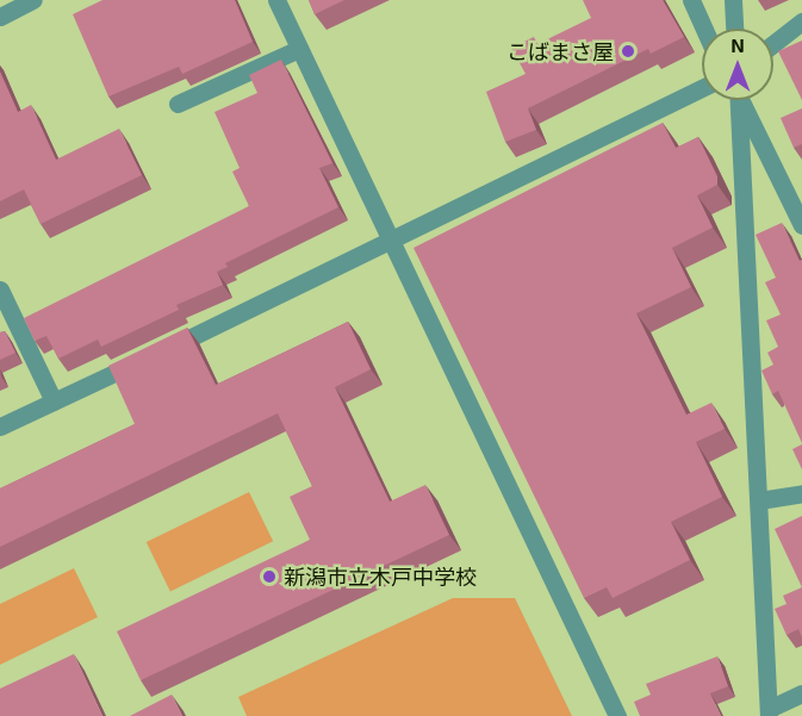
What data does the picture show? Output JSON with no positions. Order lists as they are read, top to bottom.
{
  "places": ["こばまさ屋", "新潟市立木戸中学校"],
  "north": "top"
}
